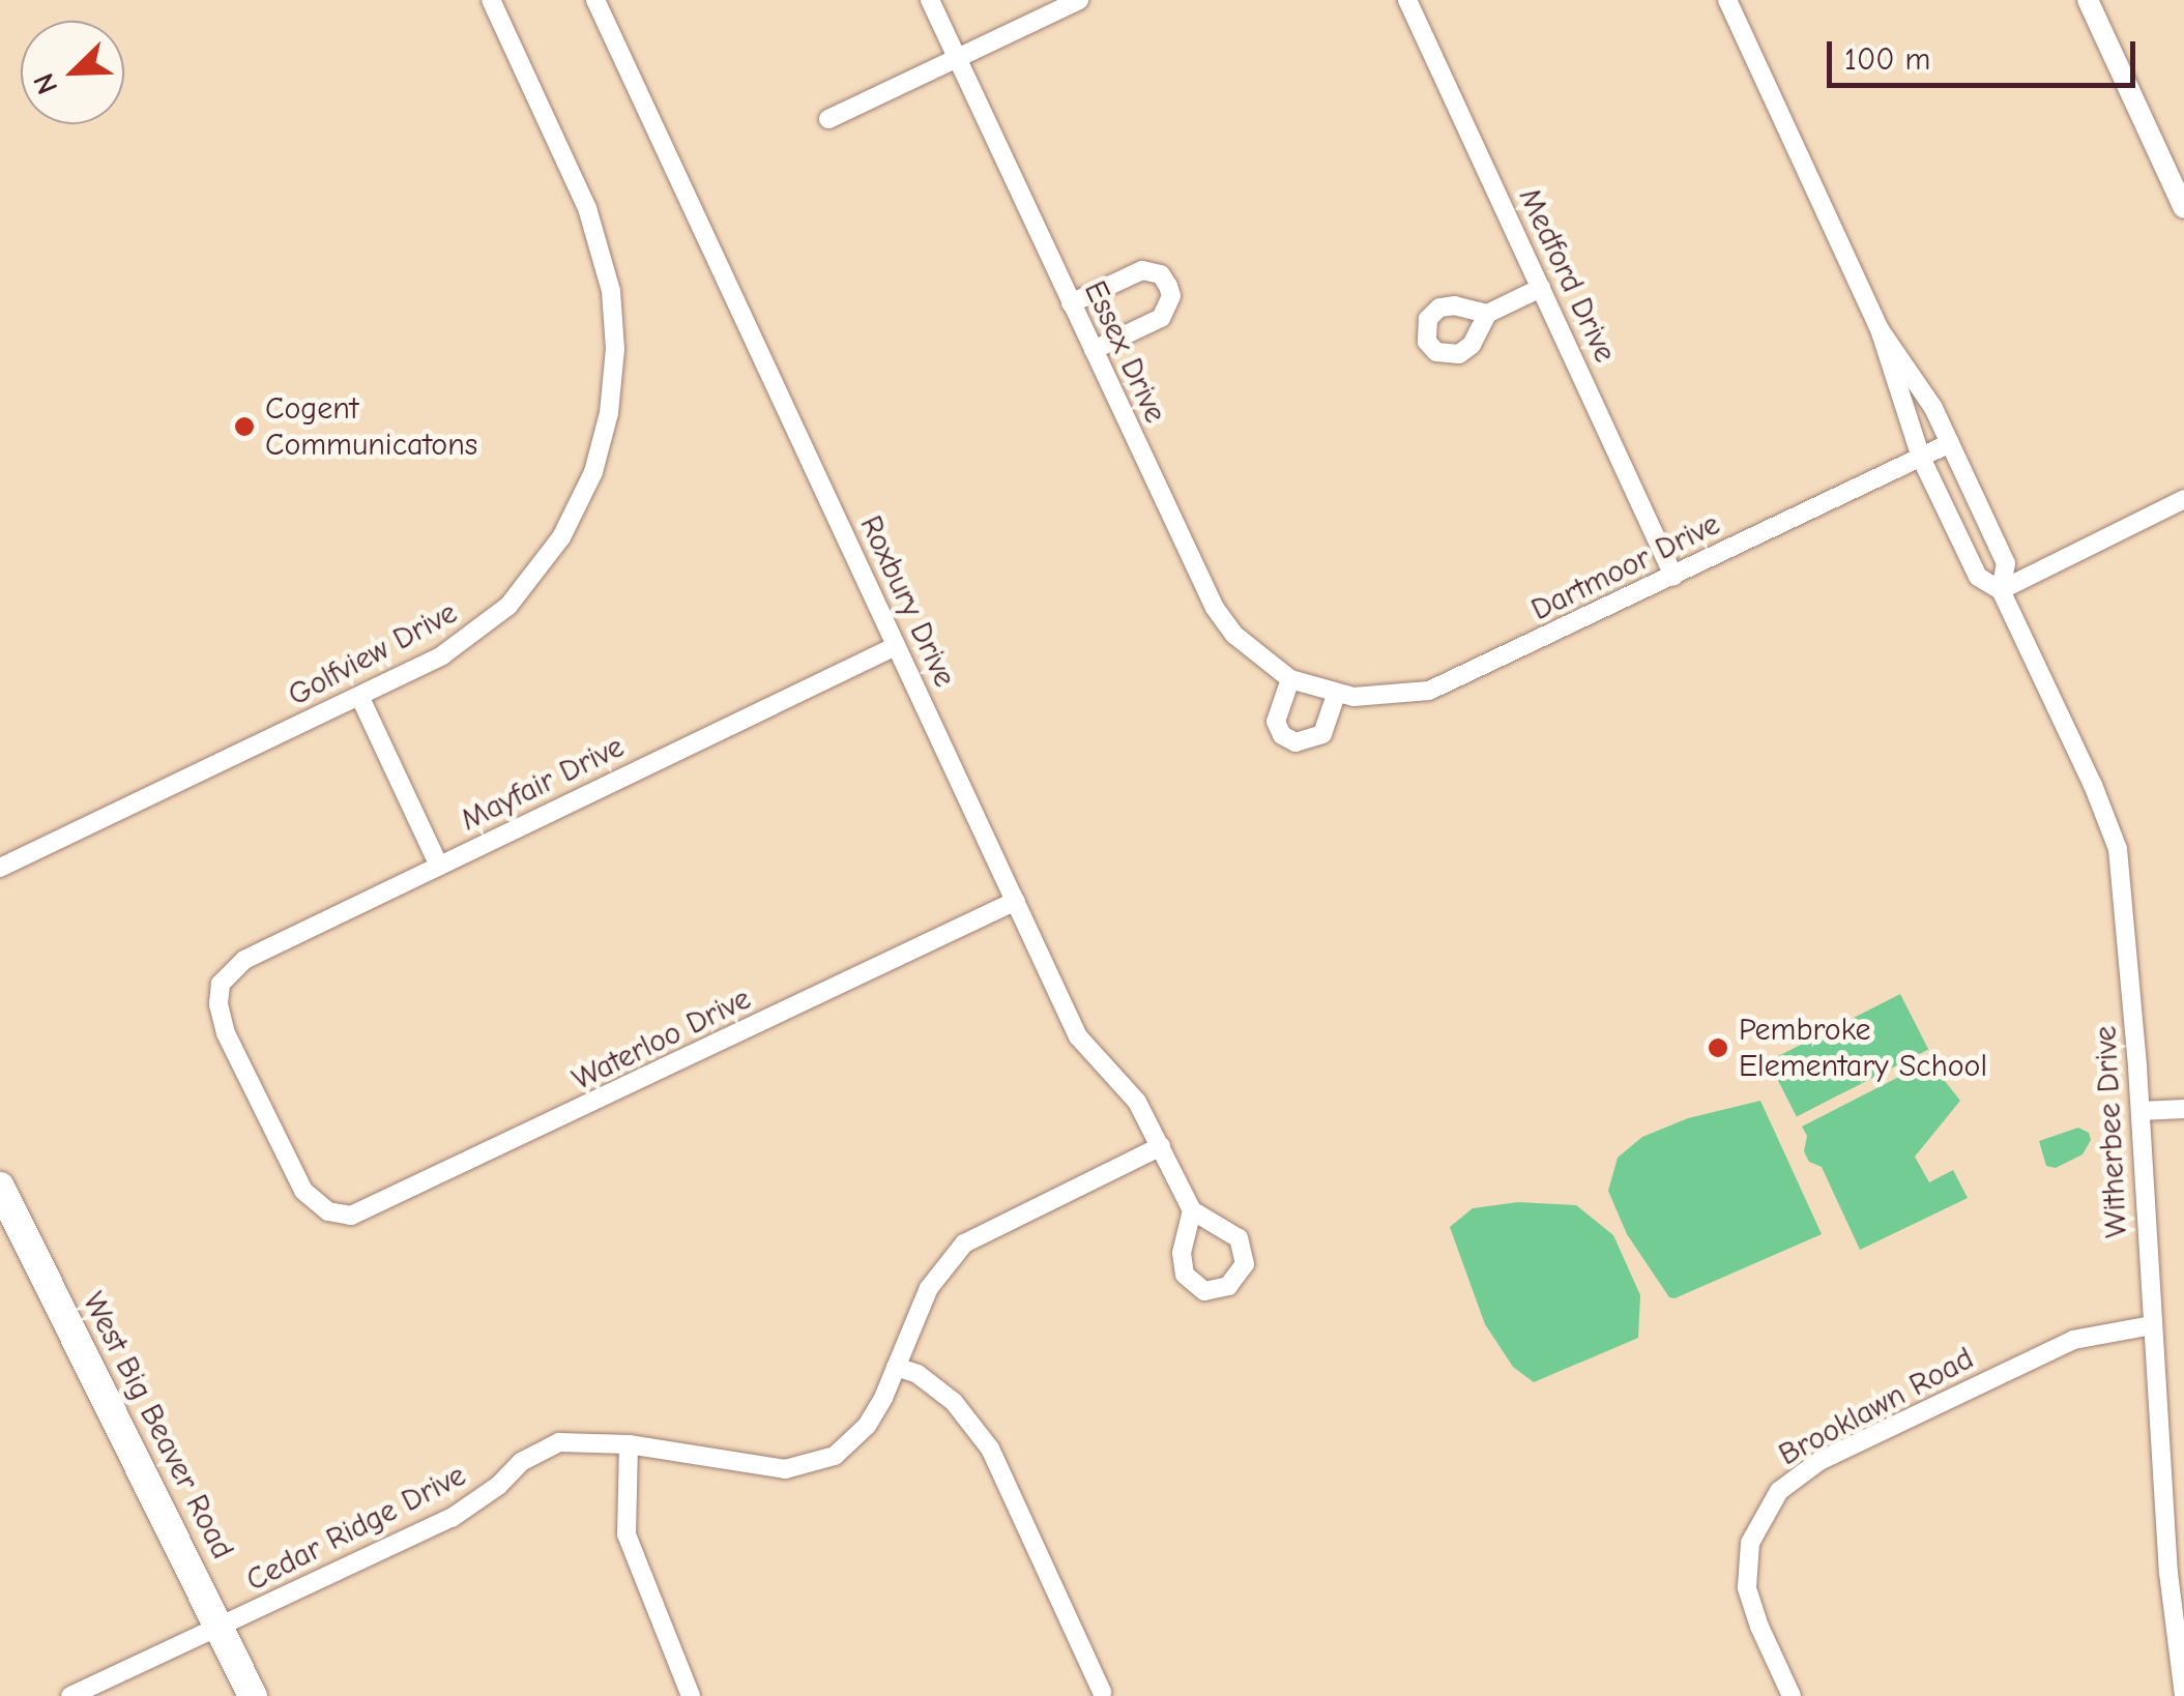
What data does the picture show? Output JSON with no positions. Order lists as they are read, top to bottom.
{
  "streets": {
    "main road": ["West Big Beaver Road"],
    "street": [
      "Medford Drive",
      "Essex Drive",
      "Dartmoor Drive",
      "Roxbury Drive",
      "Golfview Drive",
      "Mayfair Drive",
      "Waterloo Drive",
      "Witherbee Drive",
      "Brooklawn Road",
      "Cedar Ridge Drive"
    ]
  },
  "crossings": [
    ["Medford Drive", "Dartmoor Drive"],
    ["Essex Drive", "Dartmoor Drive"],
    ["Dartmoor Drive", "Witherbee Drive"],
    ["Roxbury Drive", "Mayfair Drive"],
    ["Roxbury Drive", "Waterloo Drive"],
    ["Roxbury Drive", "Cedar Ridge Drive"],
    ["Mayfair Drive", "Waterloo Drive"],
    ["Witherbee Drive", "Brooklawn Road"],
    ["West Big Beaver Road", "Cedar Ridge Drive"]
  ],
  "places": ["Cogent Communicatons", "Pembroke Elementary School"],
  "scale_bar": "100 m",
  "north": "bottom left"
}
